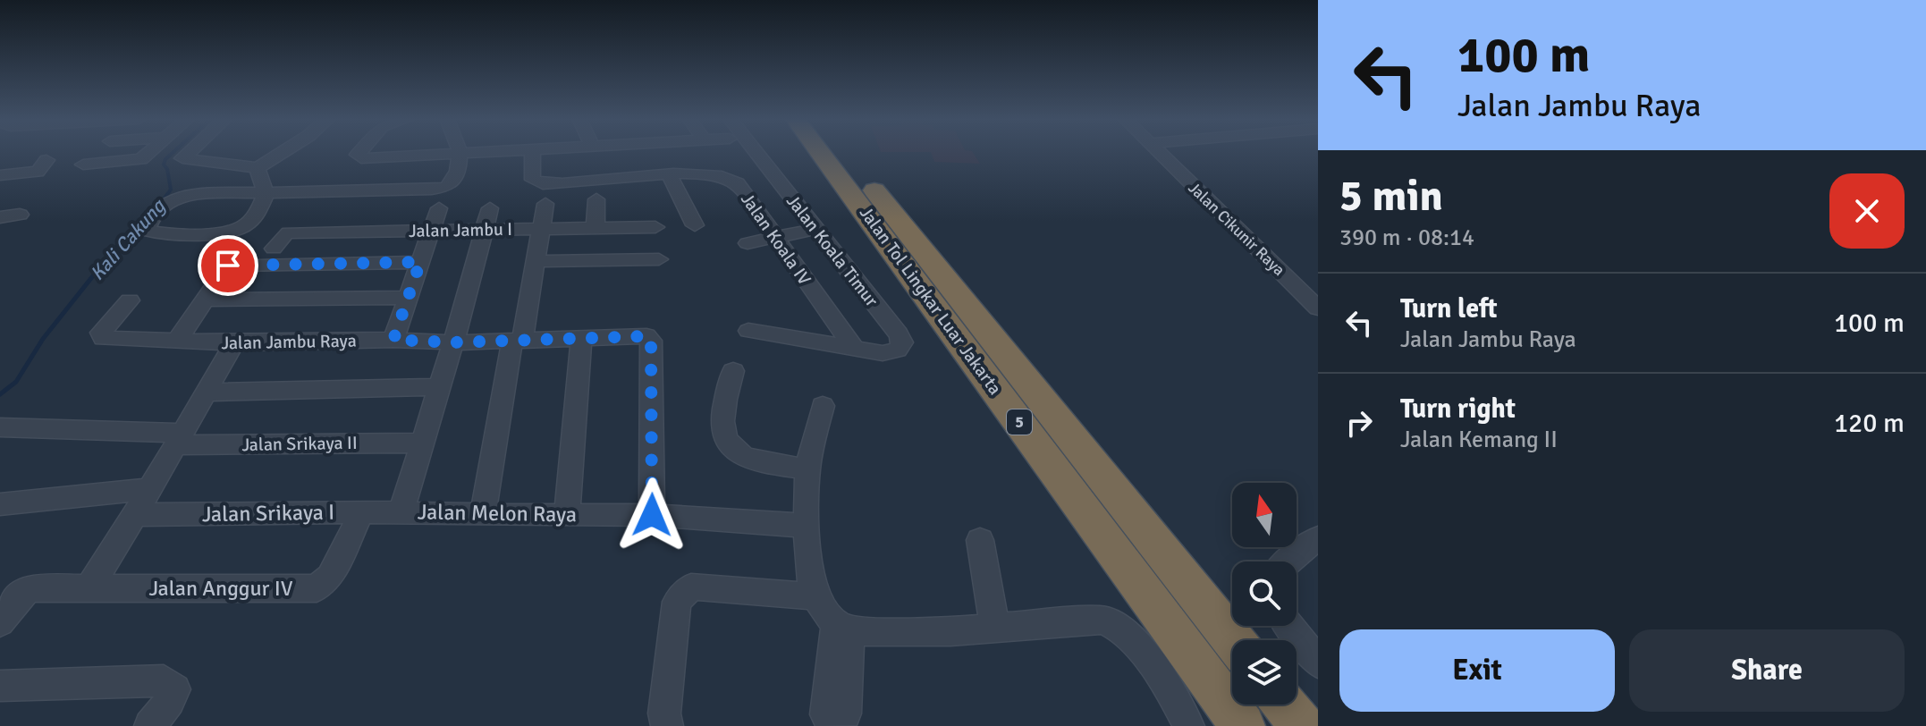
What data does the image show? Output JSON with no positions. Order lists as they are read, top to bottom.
{
  "streets": {
    "highway": ["Jalan Tol Lingkar Luar Jakarta", "5"],
    "street": [
      "Jalan Cikunir Raya",
      "Jalan Jambu I",
      "Jalan Koala IV",
      "Jalan Koala Timur",
      "Jalan Jambu Raya",
      "Jalan Srikaya II",
      "Jalan Srikaya I",
      "Jalan Melon Raya",
      "Jalan Anggur IV"
    ]
  },
  "crossings": [
    ["Jalan Koala IV", "Jalan Koala Timur"],
    ["Jalan Jambu Raya", "Jalan Melon Raya"],
    ["Jalan Srikaya I", "Jalan Melon Raya"],
    ["Jalan Srikaya I", "Jalan Anggur IV"]
  ],
  "water": ["Kali Cakung"],
  "north": "top",
  "page": {
    "turn": ["100 m", "Jalan Jambu Raya"],
    "heading": ["5 min", "390 m · 08:14"],
    "list": [
      {
        "name": "Turn left",
        "note": "Jalan Jambu Raya",
        "value": "100 m"
      },
      {
        "name": "Turn right",
        "note": "Jalan Kemang II",
        "value": "120 m"
      }
    ],
    "buttons": ["Exit", "Share"]
  }
}
